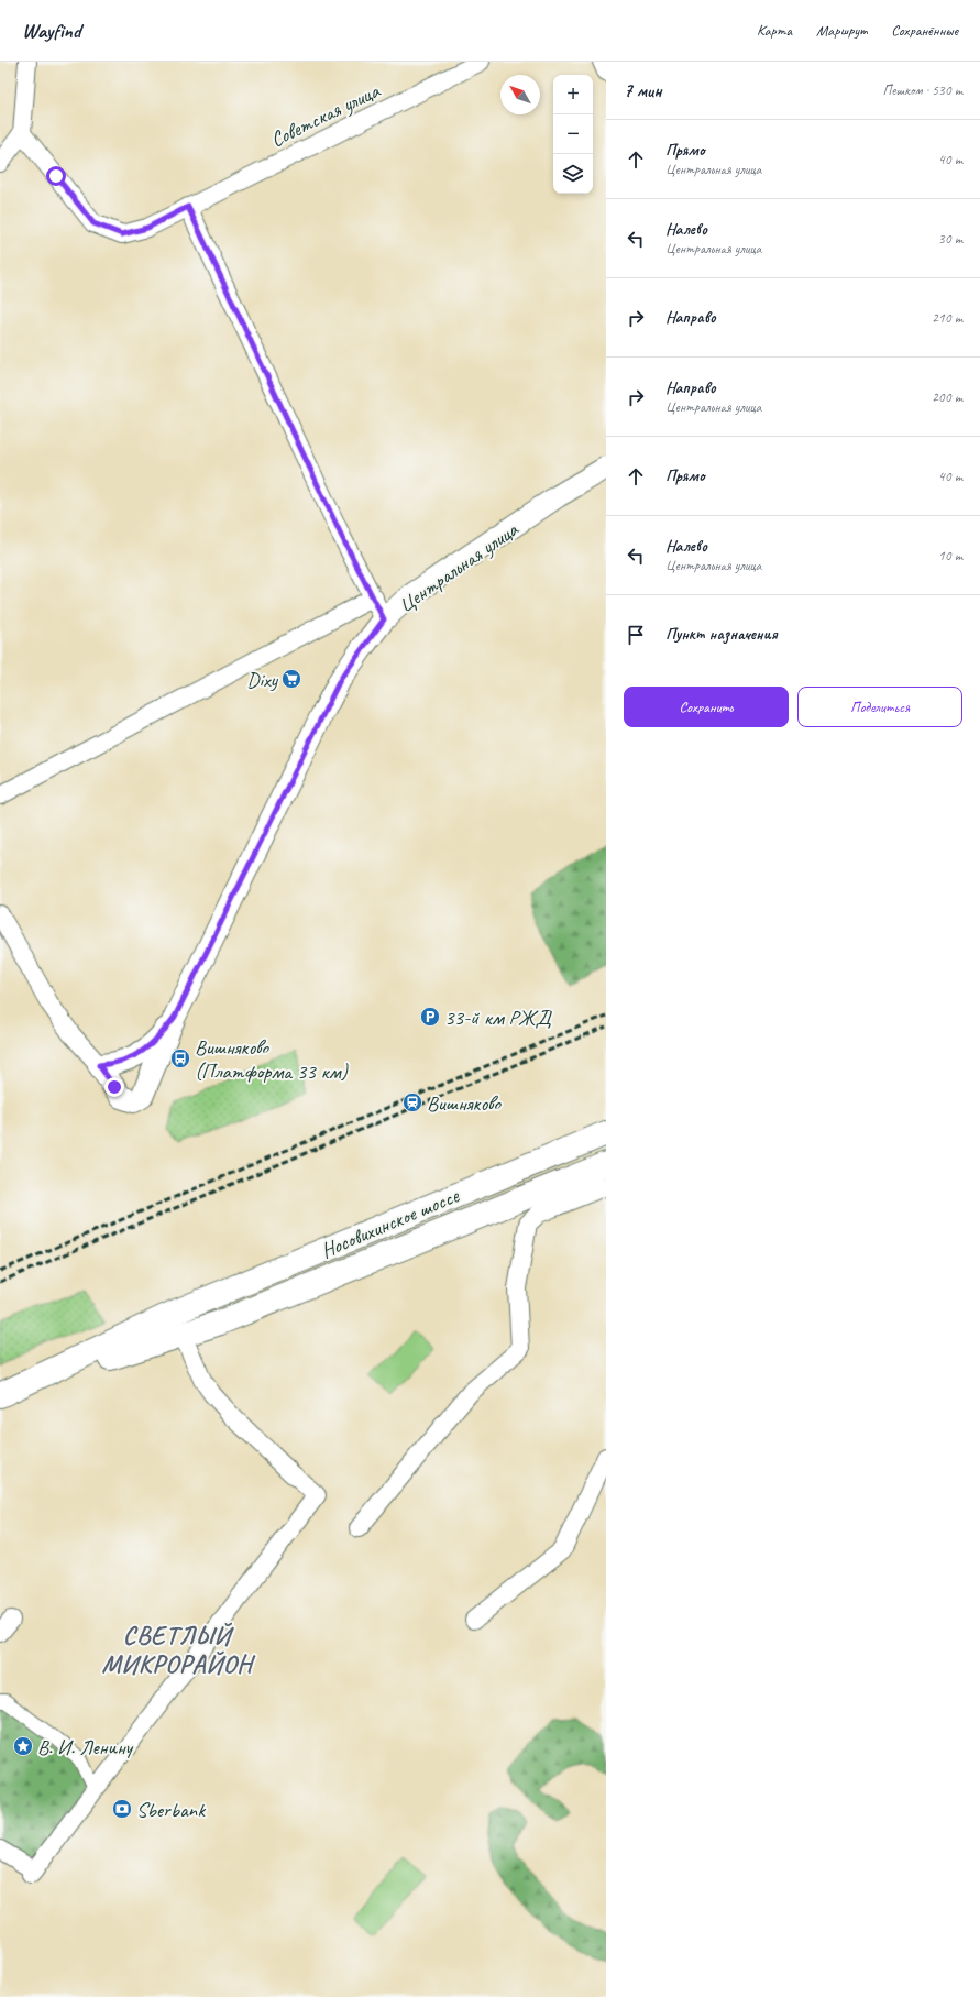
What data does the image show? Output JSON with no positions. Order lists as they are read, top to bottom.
{
  "streets": {
    "main road": ["Носовихинское шоссе"],
    "street": ["Советская улица", "Центральная улица"]
  },
  "districts": ["СВЕТЛЫЙ МИКРОРАЙОН"],
  "places": {
    "supermarket": ["Dixy"],
    "parking": ["33-й км РЖД"],
    "bus stop": ["Вишняково (Платформа 33 км)"],
    "station": ["Вишняково"],
    "place": ["В. И. Ленину"],
    "bank": ["Sberbank"]
  },
  "north": "top left",
  "page": {
    "header": "Wayfind",
    "nav": ["Карта", "Маршрут", "Сохранённые"],
    "heading": ["7 мин", "Пешком · 530 m"],
    "map_buttons": ["+", "−"],
    "list": [
      ["Прямо", "Центральная улица", "40 m"],
      ["Налево", "Центральная улица", "30 m"],
      ["Направо", "210 m"],
      ["Направо", "Центральная улица", "200 m"],
      ["Прямо", "40 m"],
      ["Налево", "Центральная улица", "10 m"],
      "Пункт назначения"
    ],
    "buttons": ["Сохранить", "Поделиться"]
  }
}
